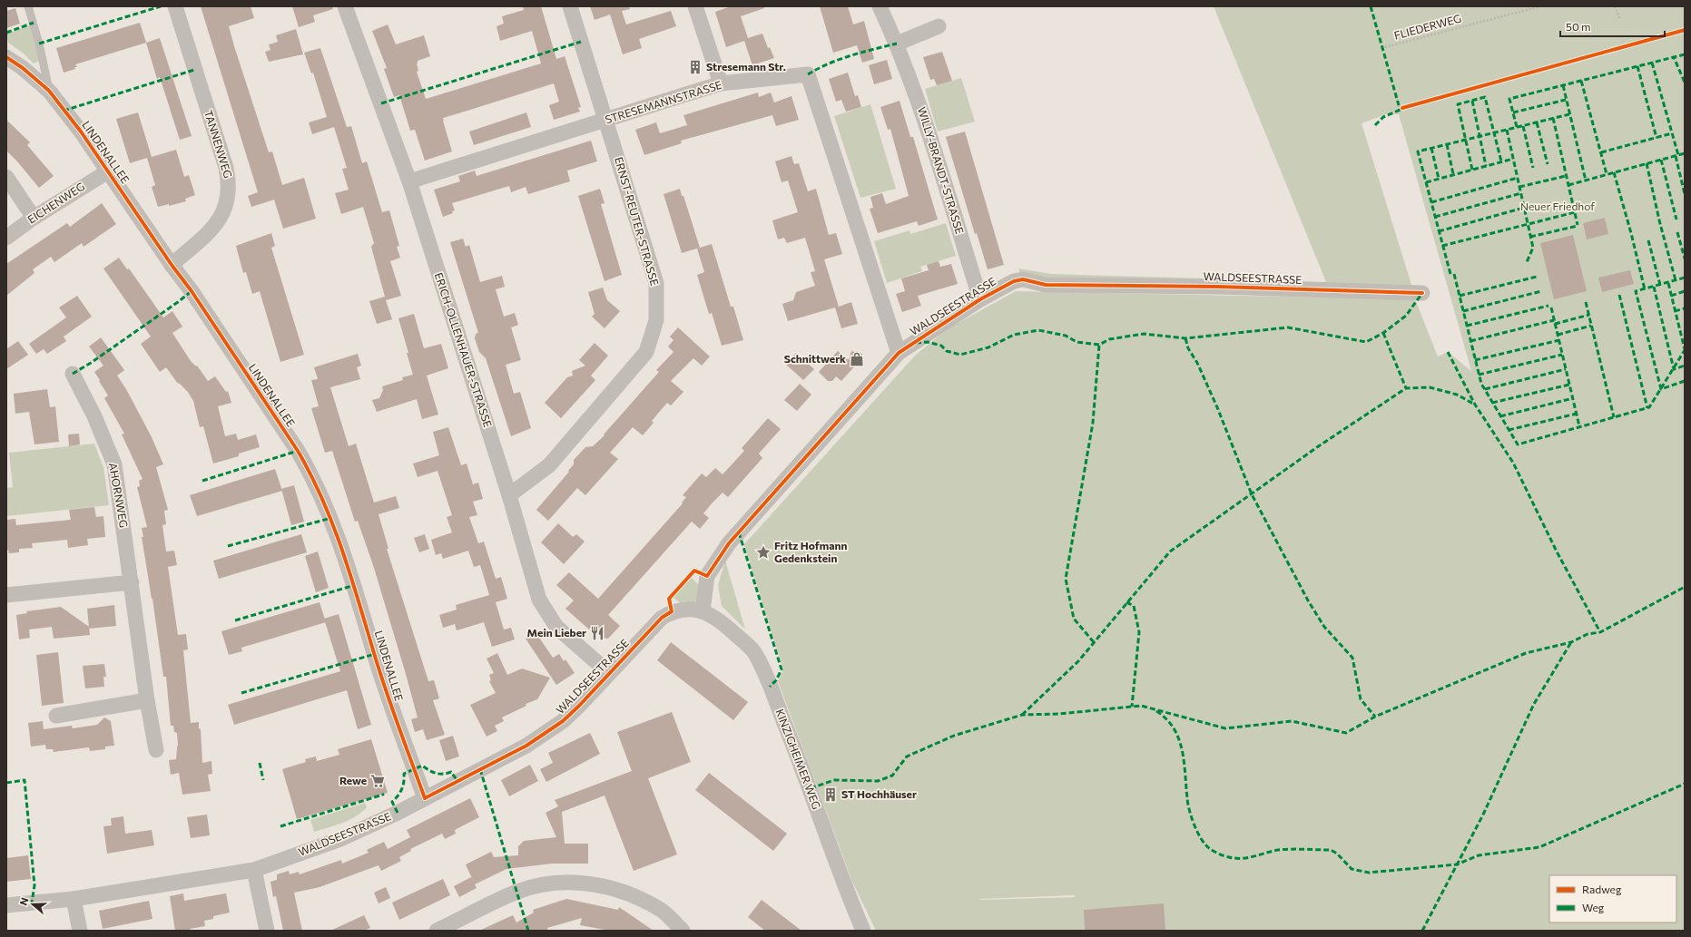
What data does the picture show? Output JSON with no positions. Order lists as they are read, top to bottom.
{
  "streets": {
    "street": [
      "STRESEMANNSTRASSE",
      "TANNENWEG",
      "LINDENALLEE",
      "WILLY-BRANDT-STRASSE",
      "EICHENWEG",
      "ERNST-REUTER-STRASSE",
      "WALDSEESTRASSE",
      "ERICH-OLLENHAUER-STRASSE",
      "AHORNWEG",
      "KINZIGHEIMER WEG"
    ],
    "path": ["FLIEDERWEG"]
  },
  "crossings": [
    ["STRESEMANNSTRASSE", "ERNST-REUTER-STRASSE"],
    ["STRESEMANNSTRASSE", "WALDSEESTRASSE"],
    ["STRESEMANNSTRASSE", "ERICH-OLLENHAUER-STRASSE"],
    ["TANNENWEG", "LINDENALLEE"],
    ["LINDENALLEE", "EICHENWEG"],
    ["LINDENALLEE", "WALDSEESTRASSE"],
    ["WILLY-BRANDT-STRASSE", "WALDSEESTRASSE"],
    ["ERNST-REUTER-STRASSE", "ERICH-OLLENHAUER-STRASSE"],
    ["WALDSEESTRASSE", "ERICH-OLLENHAUER-STRASSE"],
    ["WALDSEESTRASSE", "KINZIGHEIMER WEG"]
  ],
  "parks": ["Neuer Friedhof"],
  "places": {
    "building": ["Stresemann Str.", "ST Hochhäuser"],
    "shop": ["Schnittwerk"],
    "place": ["Fritz Hofmann Gedenkstein"],
    "restaurant": ["Mein Lieber"],
    "supermarket": ["Rewe"]
  },
  "legend": ["Radweg", "Weg"],
  "scale_bar": "50 m",
  "north": "left"
}
